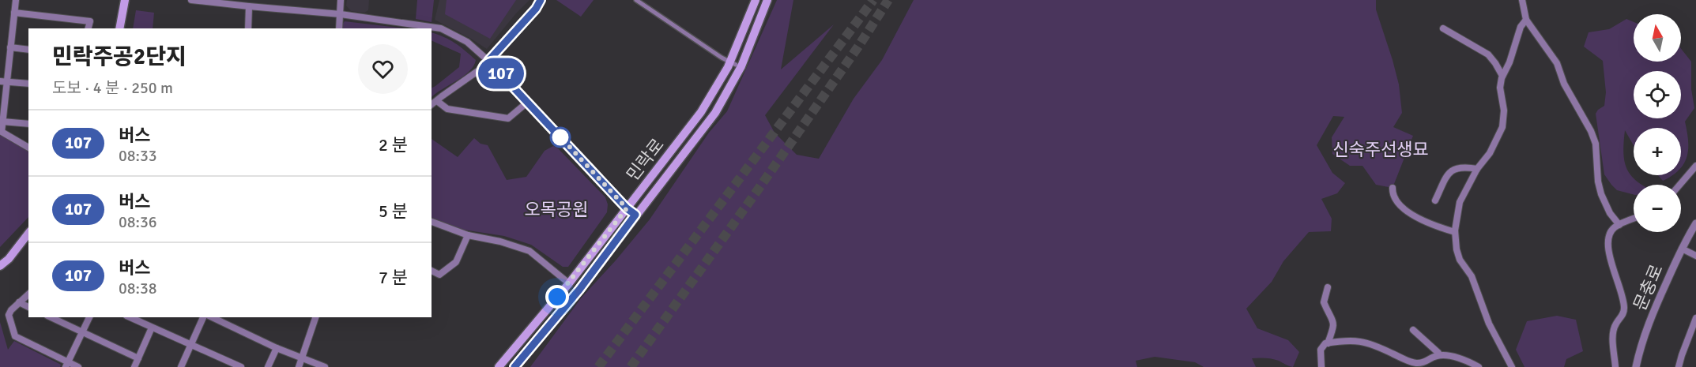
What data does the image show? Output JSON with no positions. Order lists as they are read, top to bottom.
{
  "streets": {
    "main road": ["민락로"],
    "street": ["문충로"]
  },
  "parks": ["신숙주선생묘", "오목공원"],
  "lines": ["bus line 107"],
  "north": "top",
  "page": {
    "on_map": "107",
    "map_buttons": ["+", "−"],
    "heading": ["민락주공2단지", "도보 · 4 분 · 250 m"],
    "list": [
      {
        "mark": "107",
        "name": "버스",
        "note": "08:33",
        "value": "2 분"
      },
      {
        "mark": "107",
        "name": "버스",
        "note": "08:36",
        "value": "5 분"
      },
      {
        "mark": "107",
        "name": "버스",
        "note": "08:38",
        "value": "7 분"
      }
    ]
  }
}
